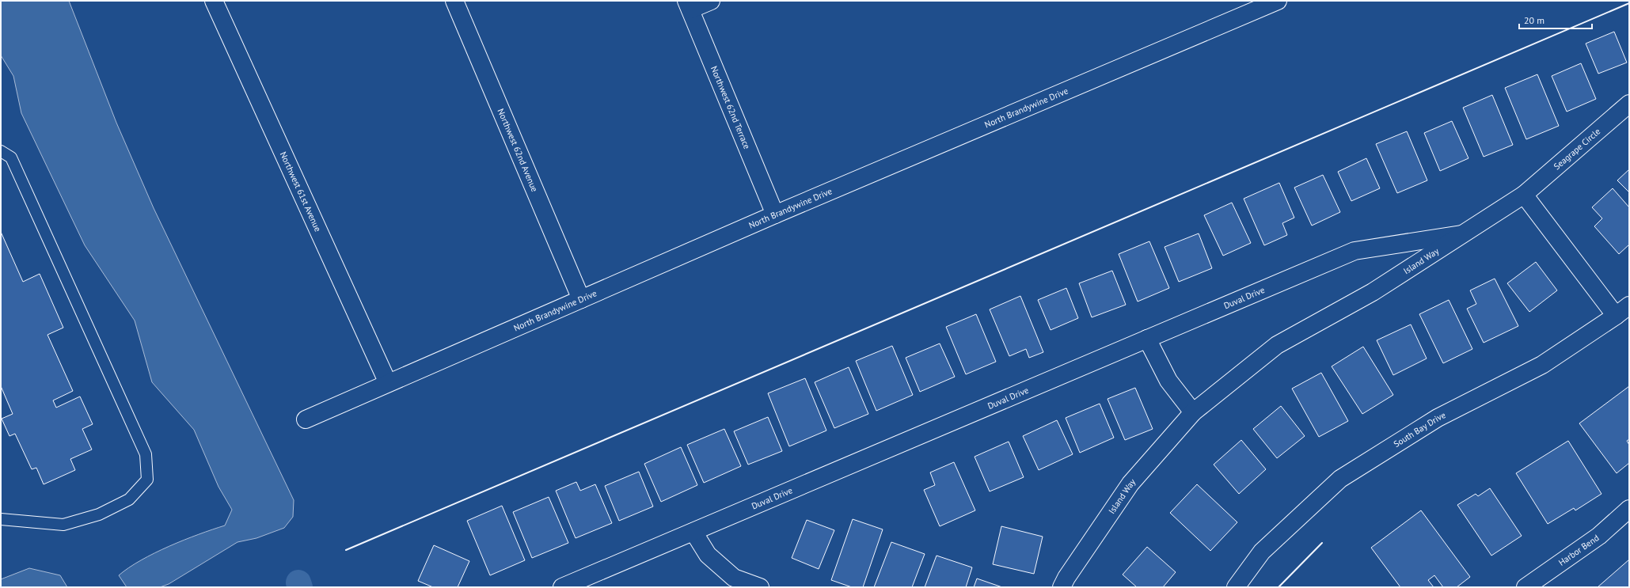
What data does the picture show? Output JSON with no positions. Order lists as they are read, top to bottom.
{
  "streets": {
    "street": [
      "Northwest 62nd Terrace",
      "North Brandywine Drive",
      "Seagrape Circle",
      "Northwest 62nd Avenue",
      "Northwest 61st Avenue",
      "Island Way",
      "Duval Drive",
      "South Bay Drive",
      "Harbor Bend"
    ]
  },
  "crossings": [
    ["Northwest 62nd Terrace", "North Brandywine Drive"],
    ["North Brandywine Drive", "Northwest 62nd Avenue"],
    ["North Brandywine Drive", "Northwest 61st Avenue"],
    ["Seagrape Circle", "Island Way"],
    ["Island Way", "Duval Drive"]
  ],
  "scale_bar": "20 m"
}
